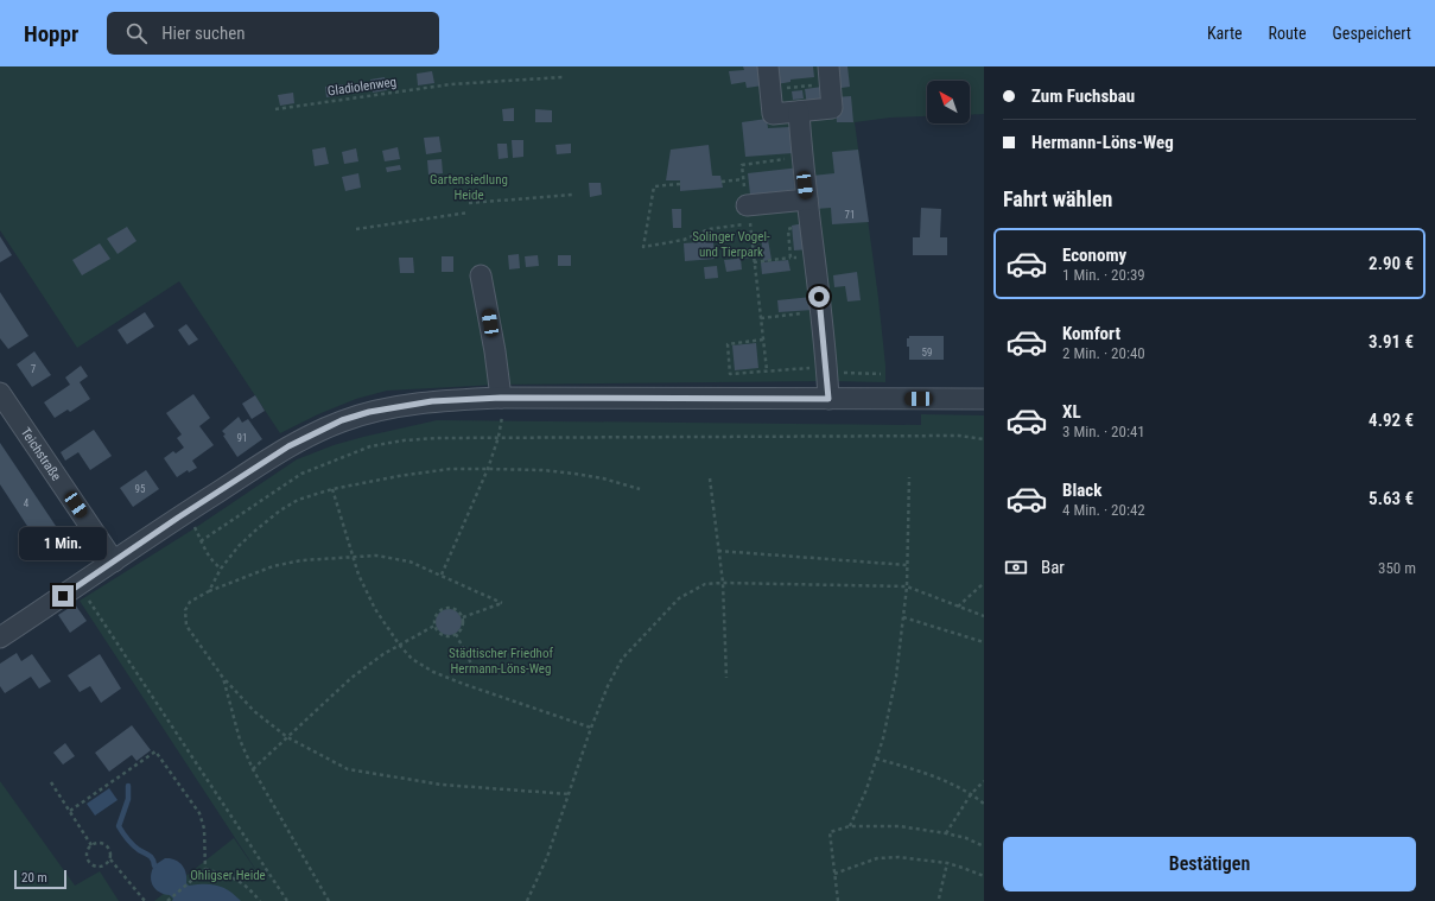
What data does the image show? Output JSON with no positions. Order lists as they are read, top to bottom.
{
  "streets": {
    "street": ["Teichstraße"],
    "path": ["Gladiolenweg"]
  },
  "parks": [
    "Gartensiedlung Heide",
    "Solinger Vogel- und Tierpark",
    "Städtischer Friedhof Hermann-Löns-Weg",
    "Ohligser Heide"
  ],
  "house_numbers": [
    "71",
    "59",
    "7",
    "91",
    "95",
    "4"
  ],
  "scale_bar": "20 m",
  "north": "top left",
  "page": {
    "header": "Hoppr",
    "search": "Hier suchen",
    "nav": ["Karte", "Route", "Gespeichert"],
    "banner": ["Zum Fuchsbau", "Hermann-Löns-Weg"],
    "heading": "Fahrt wählen",
    "list": [
      {
        "name": "Economy",
        "note": "1 Min. · 20:39",
        "value": "2.90 €"
      },
      {
        "name": "Komfort",
        "note": "2 Min. · 20:40",
        "value": "3.91 €"
      },
      {
        "name": "XL",
        "note": "3 Min. · 20:41",
        "value": "4.92 €"
      },
      {
        "name": "Black",
        "note": "4 Min. · 20:42",
        "value": "5.63 €"
      }
    ],
    "bubble": "1 Min.",
    "pay": ["Bar", "350 m"],
    "buttons": "Bestätigen",
    "scale": "20 m"
  }
}
